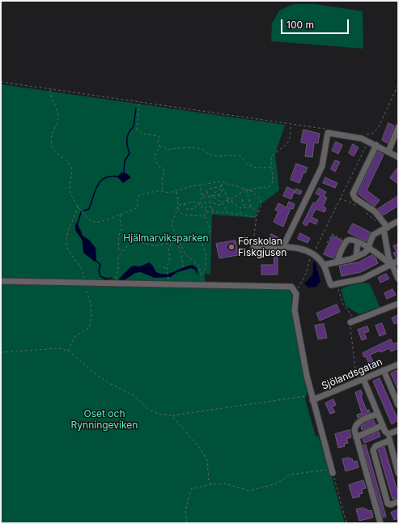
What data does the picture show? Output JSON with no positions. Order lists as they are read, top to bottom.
{
  "streets": {
    "street": ["Sjölandsgatan"]
  },
  "parks": ["Hjälmarviksparken", "Oset och Rynningeviken"],
  "places": ["Förskolan Fiskgjusen"],
  "scale_bar": "100 m"
}
